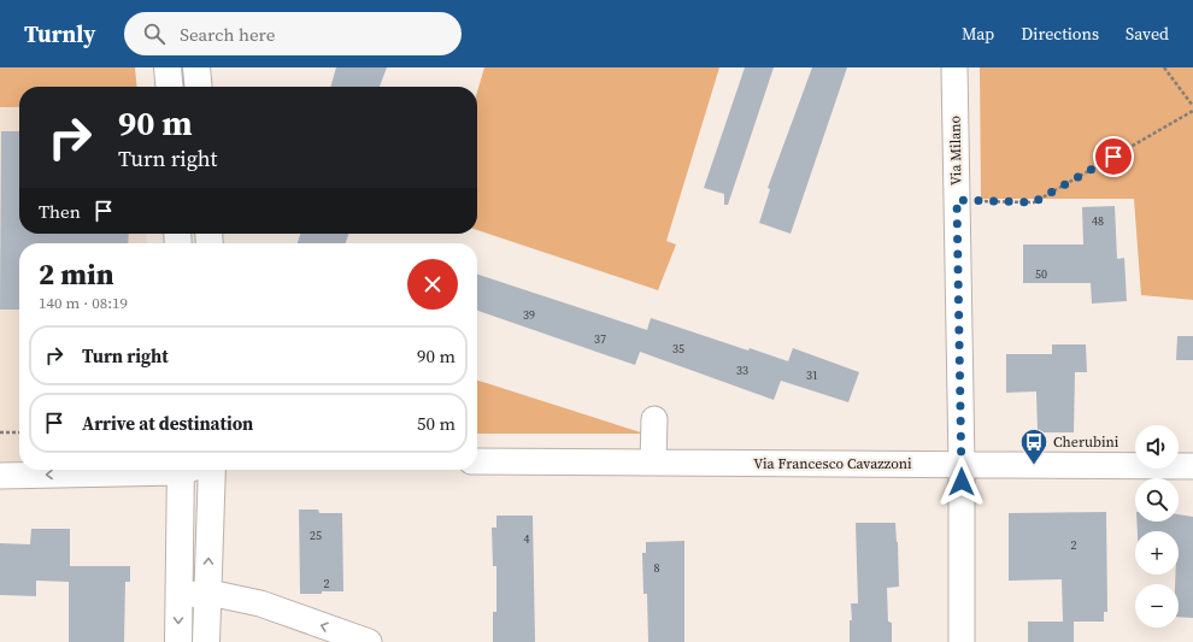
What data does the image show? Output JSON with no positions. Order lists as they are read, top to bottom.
{
  "streets": {
    "street": ["Via Milano", "Via Francesco Cavazzoni"]
  },
  "crossings": [
    ["Via Milano", "Via Francesco Cavazzoni"]
  ],
  "places": {
    "bus stop": ["Cherubini"]
  },
  "house_numbers": [
    "48",
    "50",
    "39",
    "37",
    "35",
    "33",
    "31",
    "25",
    "4",
    "2",
    "8",
    "2"
  ],
  "page": {
    "header": "Turnly",
    "search": "Search here",
    "nav": ["Map", "Directions", "Saved"],
    "turn": ["90 m", "Turn right"],
    "then": "Then",
    "heading": ["2 min", "140 m · 08:19"],
    "list": [
      {
        "name": "Turn right",
        "value": "90 m"
      },
      {
        "name": "Arrive at destination",
        "value": "50 m"
      }
    ],
    "map_buttons": ["+", "−"]
  }
}
